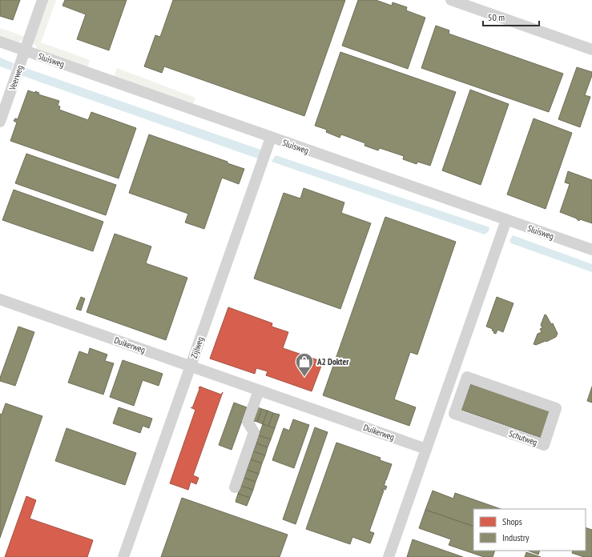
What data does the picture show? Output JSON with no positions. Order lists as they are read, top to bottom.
{
  "streets": {
    "street": [
      "Sluisweg",
      "Veerweg",
      "Duikerweg",
      "Zijlweg",
      "Schutweg"
    ]
  },
  "crossings": [
    ["Sluisweg", "Veerweg"],
    ["Sluisweg", "Zijlweg"],
    ["Duikerweg", "Zijlweg"]
  ],
  "places": {
    "shop": ["A2 Dokter"]
  },
  "legend": ["Shops", "Industry"],
  "scale_bar": "50 m"
}
